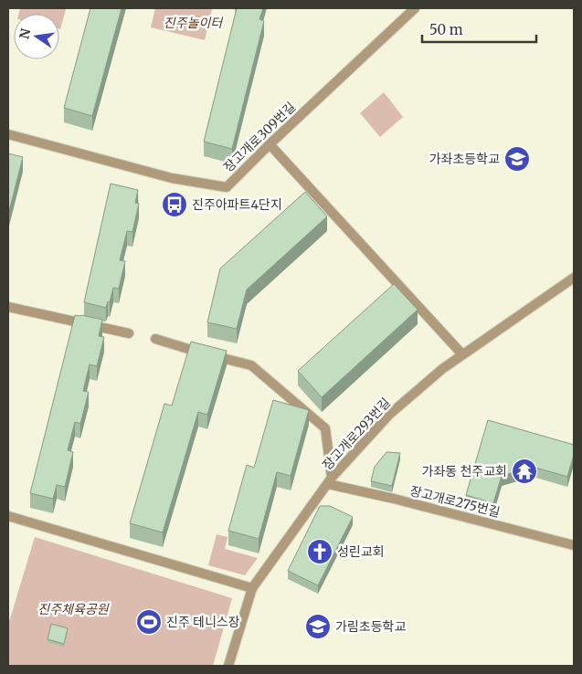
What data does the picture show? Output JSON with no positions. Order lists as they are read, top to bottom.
{
  "streets": {
    "street": ["장고개로309번길", "장고개로293번길", "장고개로275번길"]
  },
  "crossings": [
    ["장고개로293번길", "장고개로275번길"]
  ],
  "parks": ["진주놀이터", "진주체육공원"],
  "places": {
    "school or university": ["가좌초등학교", "가림초등학교"],
    "bus stop": ["진주아파트4단지"],
    "temple": ["가좌동 천주교회"],
    "church": ["성린교회"],
    "sports": ["진주 테니스장"]
  },
  "scale_bar": "50 m",
  "north": "left"
}
